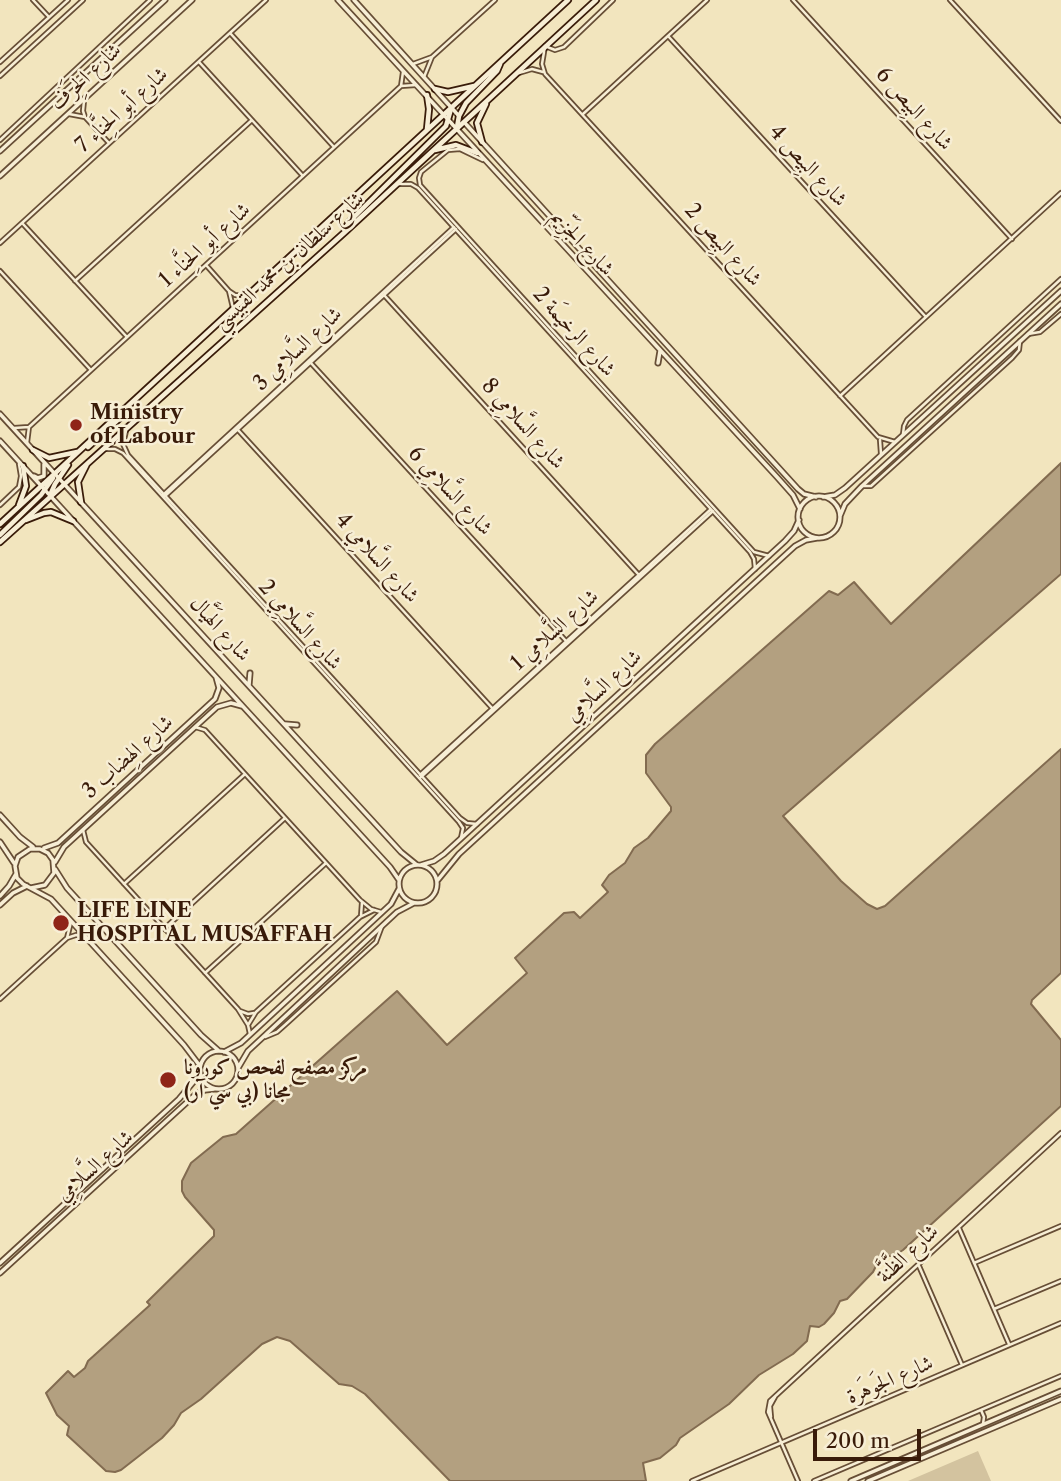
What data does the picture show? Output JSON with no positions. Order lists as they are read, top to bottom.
{
  "streets": {
    "main road": ["شارع سلطان بن محمد القبيسي"],
    "street": [
      "شارع الحِرَف",
      "شارع البِيص 6",
      "شارع أبو الحِنَّاء 7",
      "شارع البِيص 4",
      "شارع الجَزِّيم",
      "شارع أبو الحِنَّاء 1",
      "شارع البِيص 2",
      "شارع الرخيمَة 2",
      "شارع السَّلامِي 3",
      "شارع السَّلامِي 8",
      "شارع السَّلامِي 6",
      "شارع السَّلامِي 4",
      "شارع السَّلامِي 2",
      "شارع الهَيَّال",
      "شارع السَّلامِي 1",
      "شارع السَّلامِي",
      "شارع الهِضاب 3",
      "شارع الظَّنَّة",
      "شارع الجَوهَرة"
    ]
  },
  "crossings": [
    ["شارع الجَزِّيم", "شارع سلطان بن محمد القبيسي"],
    ["شارع الجَزِّيم", "شارع الرخيمَة 2"],
    ["شارع الجَزِّيم", "شارع السَّلامِي"],
    ["شارع سلطان بن محمد القبيسي", "شارع الرخيمَة 2"],
    ["شارع سلطان بن محمد القبيسي", "شارع السَّلامِي 2"],
    ["شارع سلطان بن محمد القبيسي", "شارع الهَيَّال"],
    ["شارع الرخيمَة 2", "شارع السَّلامِي 3"],
    ["شارع الرخيمَة 2", "شارع السَّلامِي 1"],
    ["شارع الرخيمَة 2", "شارع السَّلامِي"],
    ["شارع السَّلامِي 3", "شارع السَّلامِي 8"],
    ["شارع السَّلامِي 3", "شارع السَّلامِي 6"],
    ["شارع السَّلامِي 3", "شارع السَّلامِي 4"],
    ["شارع السَّلامِي 3", "شارع السَّلامِي 2"],
    ["شارع السَّلامِي 8", "شارع السَّلامِي 1"],
    ["شارع السَّلامِي 6", "شارع السَّلامِي 1"],
    ["شارع السَّلامِي 4", "شارع السَّلامِي 1"],
    ["شارع السَّلامِي 2", "شارع السَّلامِي 1"],
    ["شارع السَّلامِي 2", "شارع السَّلامِي"],
    ["شارع الهَيَّال", "شارع السَّلامِي"],
    ["شارع الهَيَّال", "شارع الهِضاب 3"],
    ["شارع الظَّنَّة", "شارع الجَوهَرة"]
  ],
  "places": ["Ministry of Labour", "LIFE LINE HOSPITAL MUSAFFAH", "مركز مصفح لفحص كورونا (بي سي آر) مجانا"],
  "scale_bar": "200 m"
}
